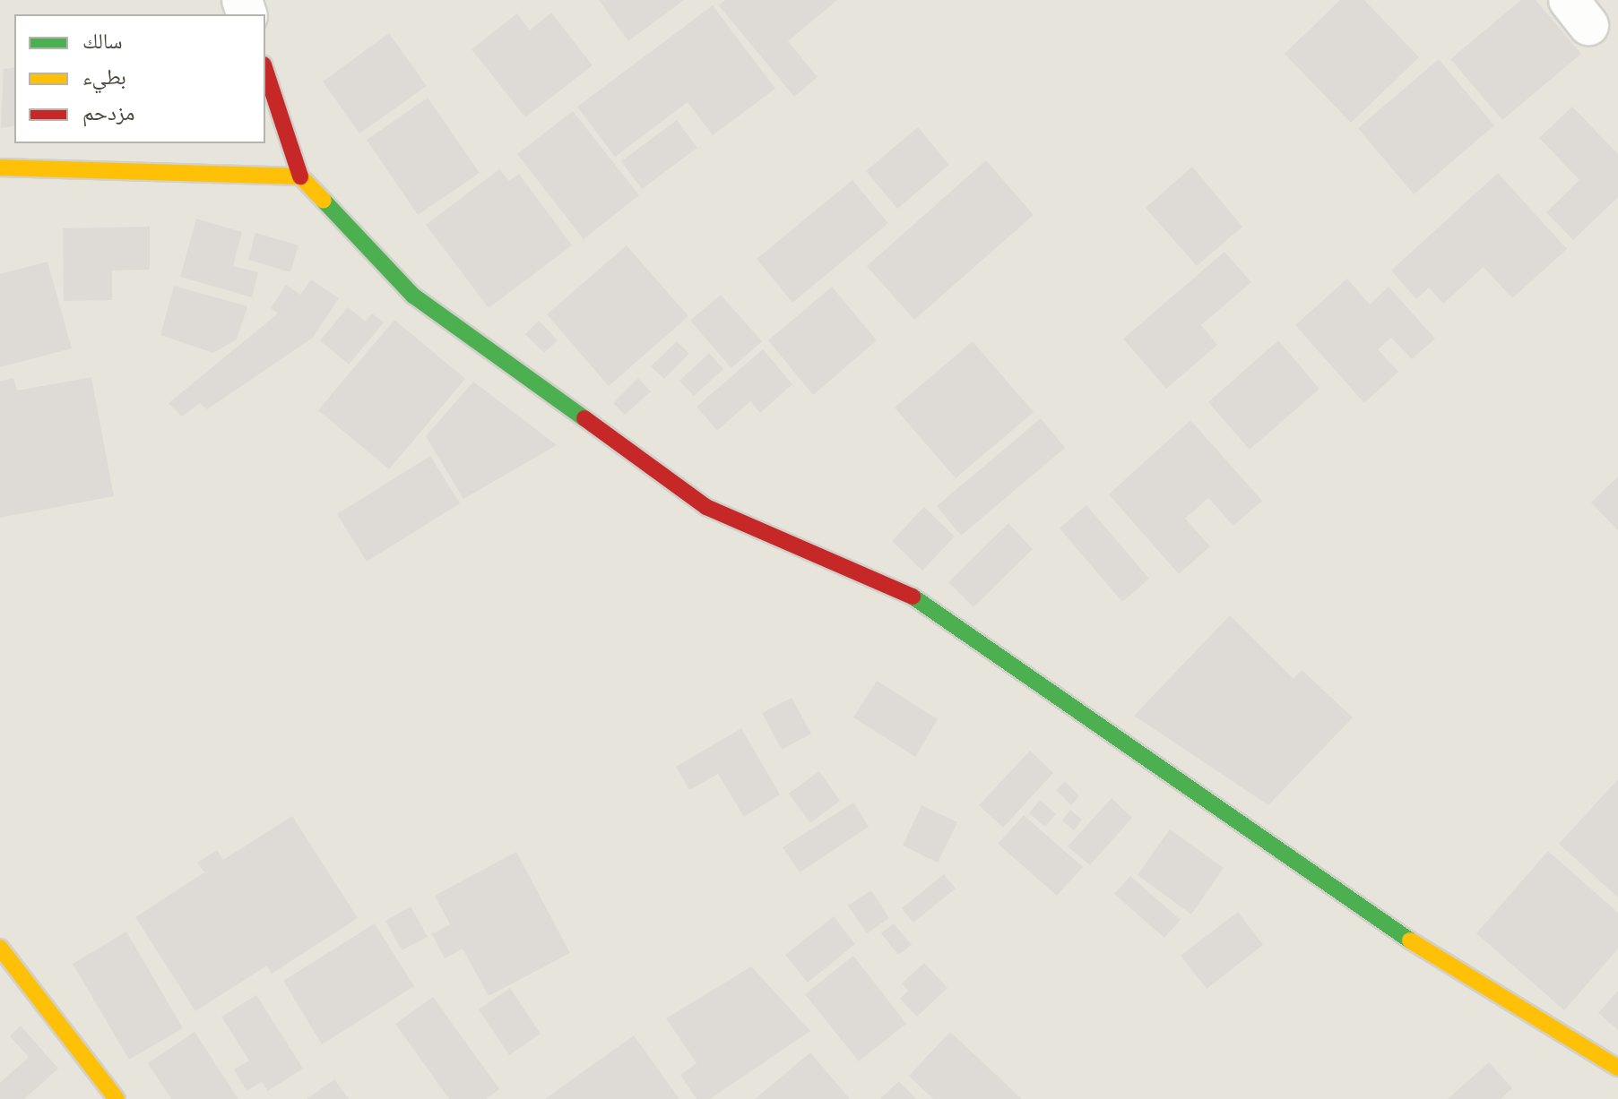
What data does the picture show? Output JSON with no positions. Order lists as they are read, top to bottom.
{
  "legend": ["سالك", "بطيء", "مزدحم"]
}
